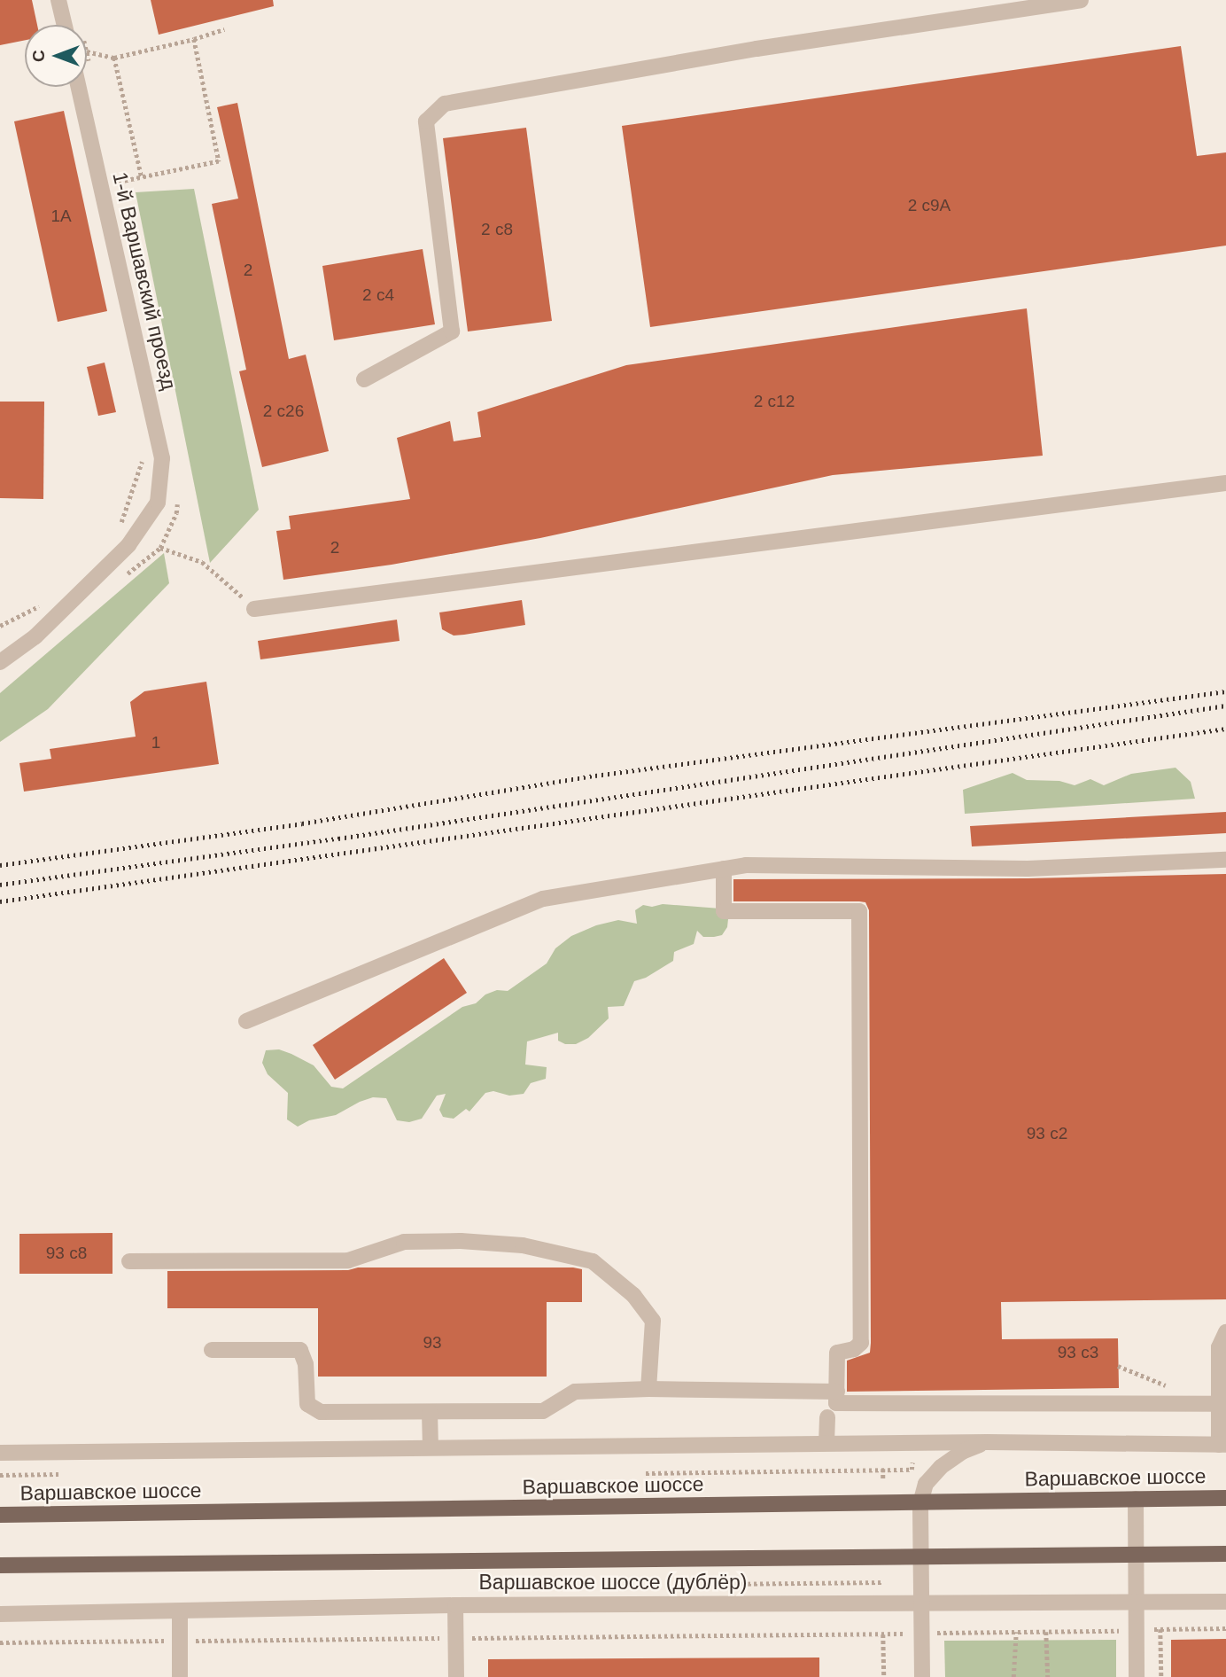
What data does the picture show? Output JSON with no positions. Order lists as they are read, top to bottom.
{
  "streets": {
    "main road": ["Варшавское шоссе"],
    "street": ["1-й Варшавский проезд", "Варшавское шоссе (дублёр)"]
  },
  "house_numbers": [
    "2 с9А",
    "1А",
    "2 с8",
    "2",
    "2 с4",
    "2 с12",
    "2 с26",
    "2",
    "1",
    "93 с2",
    "93 с8",
    "93",
    "93 с3"
  ],
  "north": "left"
}
